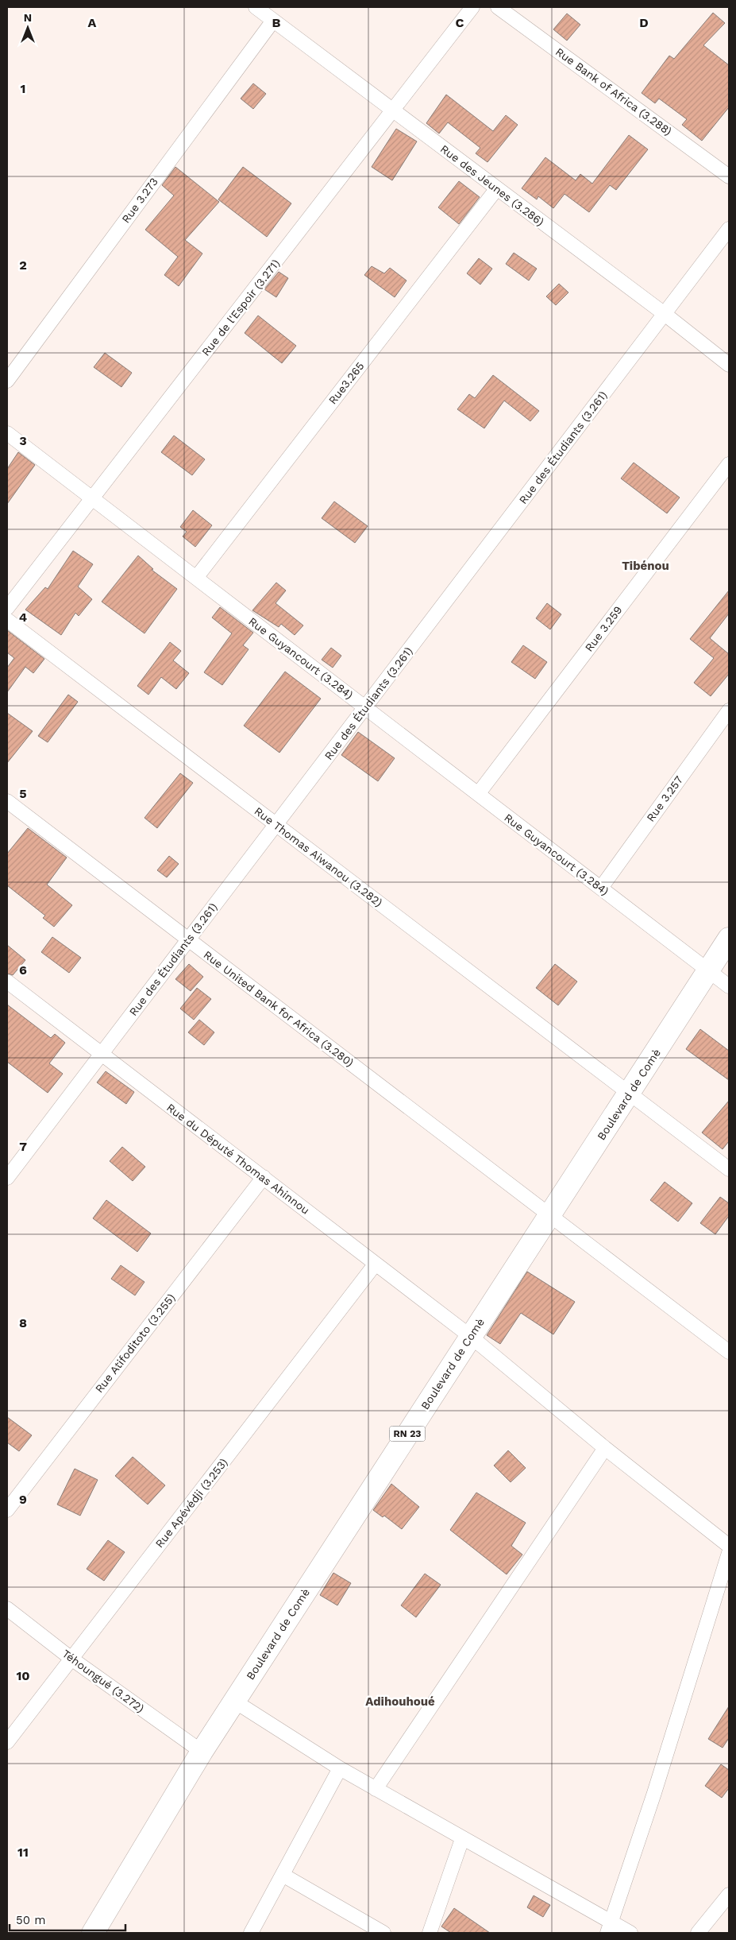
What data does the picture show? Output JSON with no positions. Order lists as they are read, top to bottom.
{
  "streets": {
    "main road": ["Boulevard de Comè", "RN 23"],
    "street": [
      "Rue Bank of Africa (3.288)",
      "Rue des Jeunes (3.286)",
      "Rue 3.273",
      "Rue de l'Espoir (3.271)",
      "Rue3.265",
      "Rue des Étudiants (3.261)",
      "Rue 3.259",
      "Rue Guyancourt (3.284)",
      "Rue 3.257",
      "Rue Thomas Aiwanou (3.282)",
      "Rue United Bank for Africa (3.280)",
      "Rue du Député Thomas Ahinnou",
      "Rue Atifoditoto (3.255)",
      "Rue Apévédji (3.253)",
      "Téhoungué (3.272)"
    ]
  },
  "crossings": [
    ["Rue des Jeunes (3.286)", "Rue 3.273"],
    ["Rue des Jeunes (3.286)", "Rue de l'Espoir (3.271)"],
    ["Rue des Jeunes (3.286)", "Rue3.265"],
    ["Rue des Jeunes (3.286)", "Rue des Étudiants (3.261)"],
    ["Rue de l'Espoir (3.271)", "Rue Guyancourt (3.284)"],
    ["Rue3.265", "Rue Guyancourt (3.284)"],
    ["Rue des Étudiants (3.261)", "Rue Guyancourt (3.284)"],
    ["Rue des Étudiants (3.261)", "Rue Thomas Aiwanou (3.282)"],
    ["Rue des Étudiants (3.261)", "Rue United Bank for Africa (3.280)"],
    ["Rue des Étudiants (3.261)", "Rue du Député Thomas Ahinnou"],
    ["Rue 3.259", "Rue Guyancourt (3.284)"],
    ["Rue Guyancourt (3.284)", "Rue 3.257"],
    ["Rue Guyancourt (3.284)", "Boulevard de Comè"],
    ["Rue Thomas Aiwanou (3.282)", "Boulevard de Comè"],
    ["Rue United Bank for Africa (3.280)", "Boulevard de Comè"],
    ["Boulevard de Comè", "Rue du Député Thomas Ahinnou"],
    ["Boulevard de Comè", "Téhoungué (3.272)"],
    ["Rue du Député Thomas Ahinnou", "Rue Atifoditoto (3.255)"],
    ["Rue du Député Thomas Ahinnou", "Rue Apévédji (3.253)"],
    ["Rue Apévédji (3.253)", "Téhoungué (3.272)"]
  ],
  "districts": ["Tibénou", "Adihouhoué"],
  "scale_bar": "50 m",
  "north": "top",
  "grid": {
    "columns": [
      "A",
      "B",
      "C",
      "D"
    ],
    "rows": [
      "1",
      "2",
      "3",
      "4",
      "5",
      "6",
      "7",
      "8",
      "9",
      "10",
      "11"
    ]
  }
}
